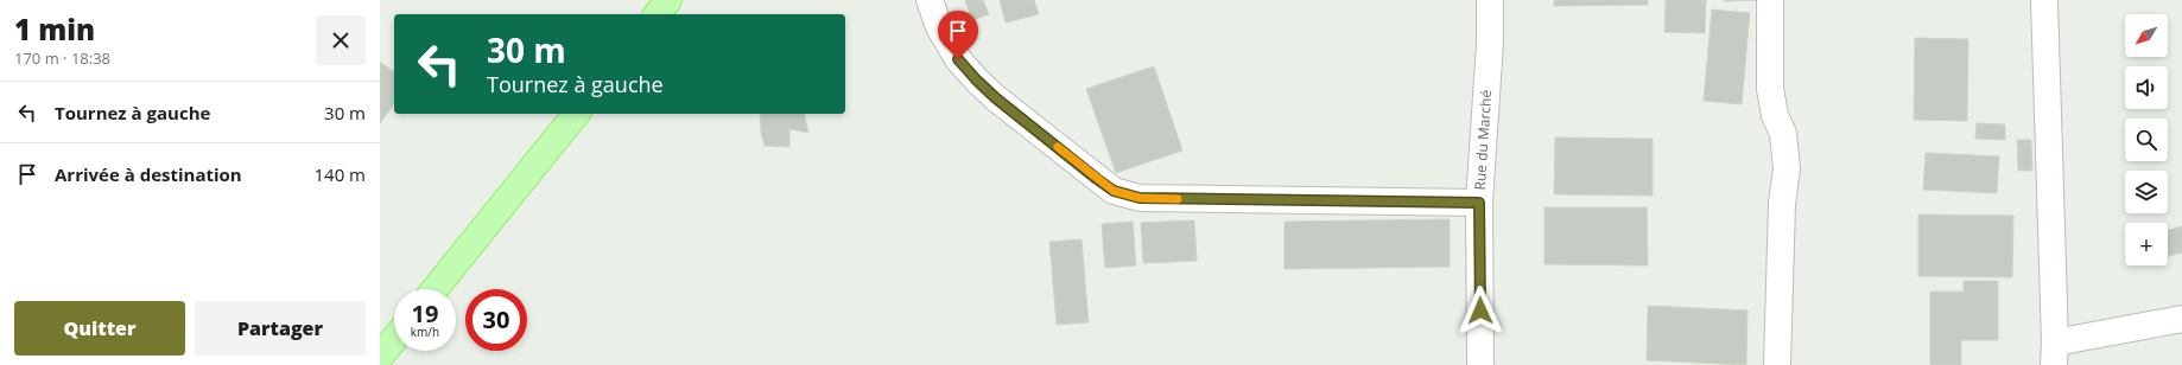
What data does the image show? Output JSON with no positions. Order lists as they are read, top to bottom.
{
  "streets": {
    "street": ["Rue du Marché"]
  },
  "north": "bottom left",
  "page": {
    "heading": ["1 min", "170 m · 18:38"],
    "map_buttons": "+",
    "turn": ["30 m", "Tournez à gauche"],
    "list": [
      {
        "name": "Tournez à gauche",
        "value": "30 m"
      },
      {
        "name": "Arrivée à destination",
        "value": "140 m"
      }
    ],
    "speed": "19 km/h",
    "limit": "30",
    "buttons": ["Quitter", "Partager"]
  }
}
